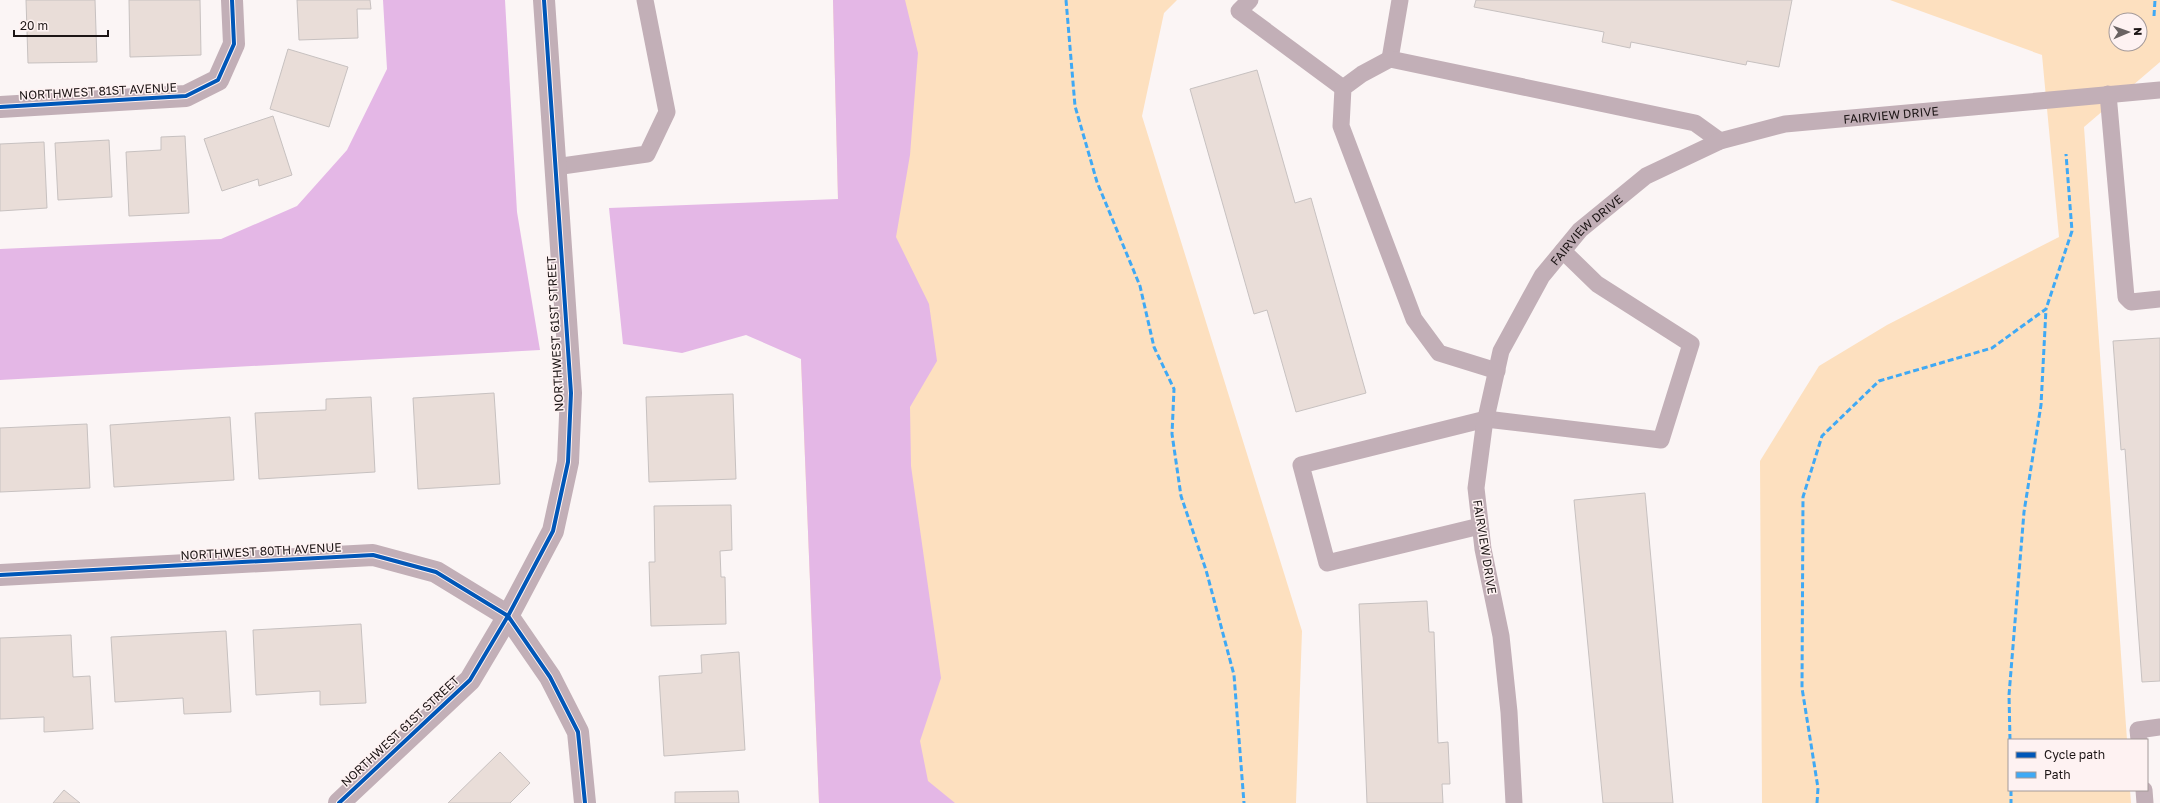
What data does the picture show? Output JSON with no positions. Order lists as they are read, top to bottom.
{
  "streets": {
    "street": ["NORTHWEST 81ST AVENUE", "NORTHWEST 61ST STREET", "NORTHWEST 80TH AVENUE"],
    "lane": ["FAIRVIEW DRIVE"]
  },
  "crossings": [
    ["NORTHWEST 61ST STREET", "NORTHWEST 80TH AVENUE"]
  ],
  "legend": ["Cycle path", "Path"],
  "scale_bar": "20 m",
  "north": "right"
}
